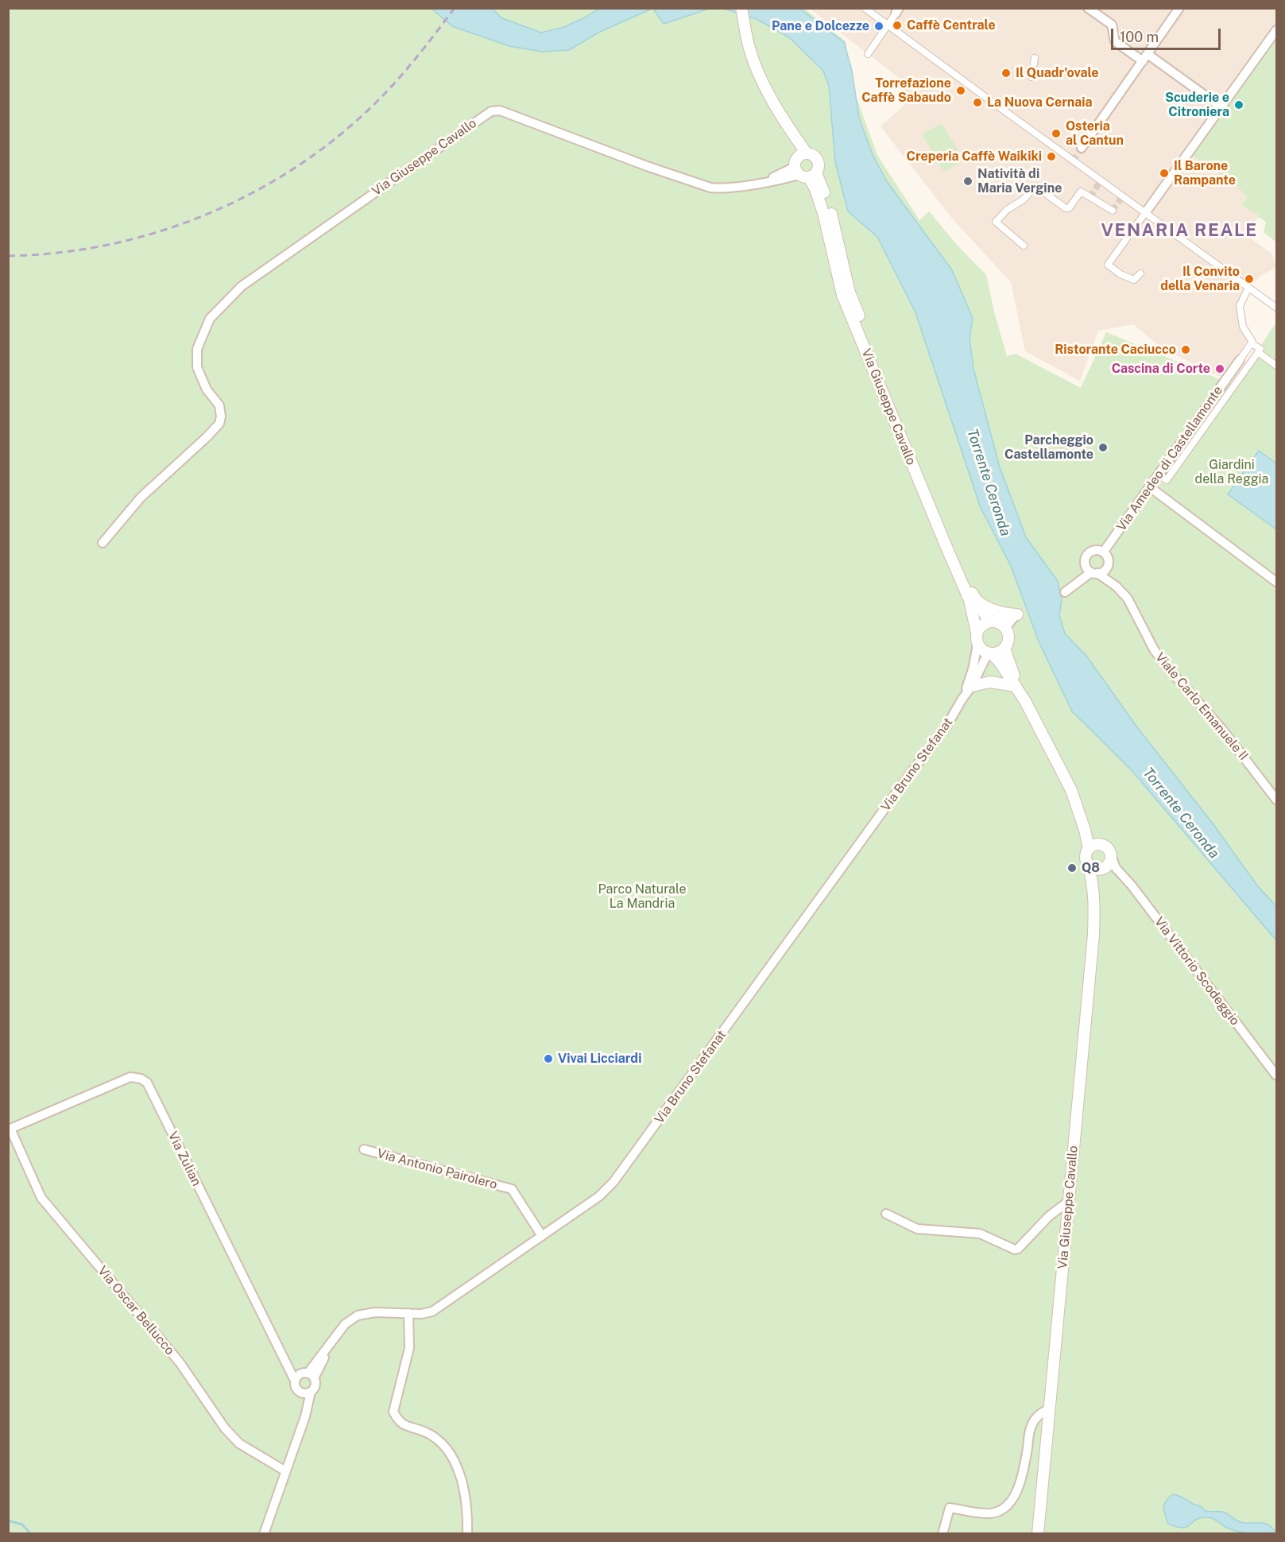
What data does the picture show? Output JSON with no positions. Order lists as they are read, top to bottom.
{
  "streets": {
    "street": [
      "Via Giuseppe Cavallo",
      "Via Amedeo di Castellamonte",
      "Viale Carlo Emanuele II",
      "Via Bruno Stefanat",
      "Via Vittorio Scodeggio",
      "Via Zulian",
      "Via Antonio Pairolero",
      "Via Oscar Bellucco"
    ]
  },
  "crossings": [
    ["Via Giuseppe Cavallo", "Via Bruno Stefanat"],
    ["Via Giuseppe Cavallo", "Via Vittorio Scodeggio"],
    ["Via Amedeo di Castellamonte", "Viale Carlo Emanuele II"],
    ["Via Bruno Stefanat", "Via Zulian"],
    ["Via Bruno Stefanat", "Via Antonio Pairolero"],
    ["Via Zulian", "Via Oscar Bellucco"]
  ],
  "districts": ["VENARIA REALE"],
  "water": ["Torrente Ceronda"],
  "parks": ["Giardini della Reggia", "Parco Naturale La Mandria"],
  "places": [
    "Caffè Centrale",
    "Pane e Dolcezze",
    "Il Quadr'ovale",
    "Torrefazione Caffè Sabaudo",
    "La Nuova Cernaia",
    "Scuderie e Citroniera",
    "Osteria al Cantun",
    "Creperia Caffè Waikiki",
    "Il Barone Rampante",
    "Natività di Maria Vergine",
    "Il Convito della Venaria",
    "Ristorante Caciucco",
    "Cascina di Corte",
    "Parcheggio Castellamonte",
    "Q8",
    "Vivai Licciardi"
  ],
  "scale_bar": "100 m"
}
